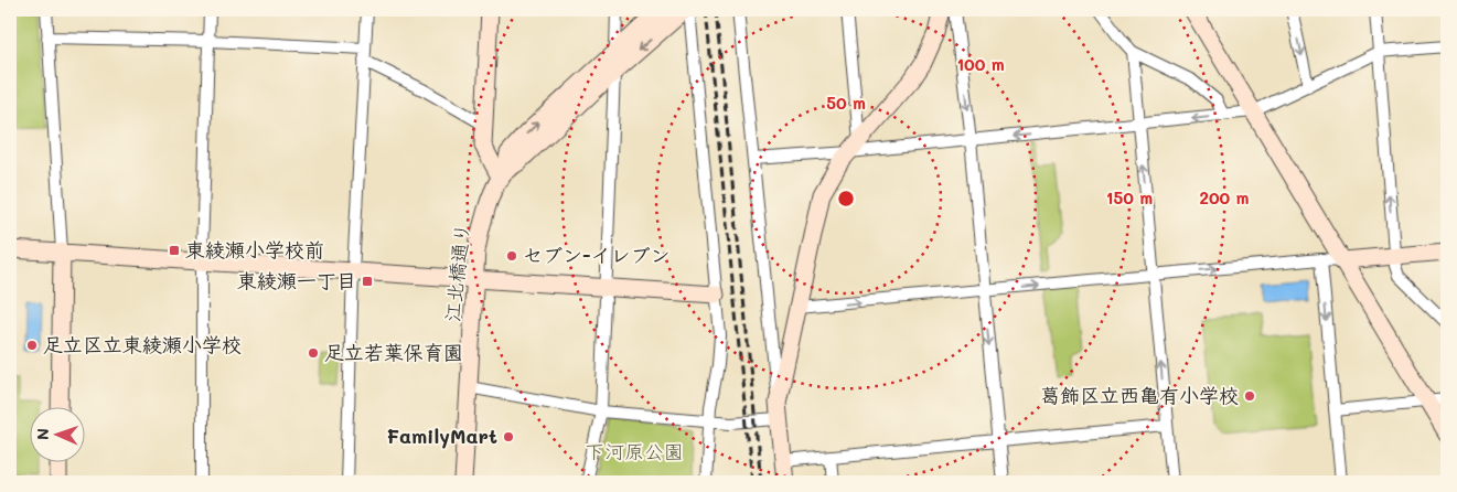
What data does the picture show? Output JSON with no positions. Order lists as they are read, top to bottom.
{
  "streets": {
    "street": ["江北橋通り"]
  },
  "parks": ["下河原公園"],
  "places": {
    "transit": ["東綾瀬小学校前", "東綾瀬一丁目"],
    "other": [
      "セブン-イレブン",
      "足立区立東綾瀬小学校",
      "足立若葉保育園",
      "葛飾区立西亀有小学校",
      "FamilyMart"
    ]
  },
  "north": "left",
  "rings": [
    "100 m",
    "50 m",
    "150 m",
    "200 m"
  ]
}
